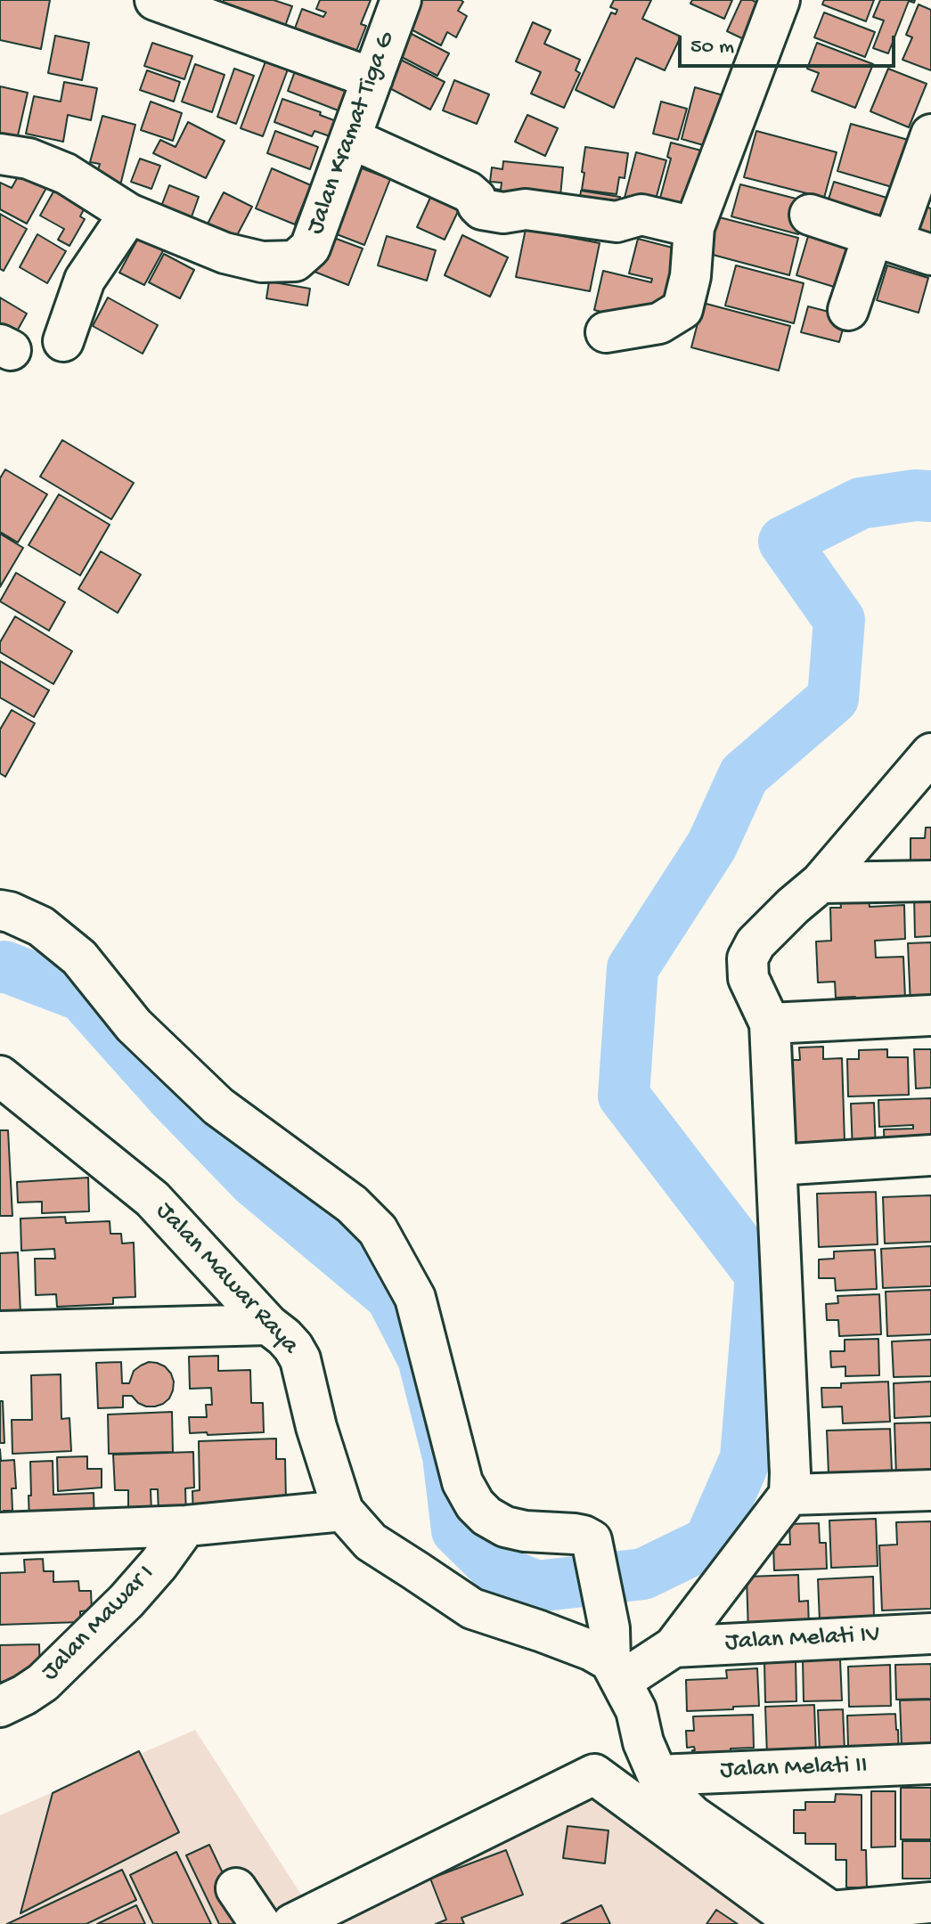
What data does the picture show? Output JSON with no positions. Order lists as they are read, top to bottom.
{
  "streets": {
    "street": [
      "Jalan Kramat Tiga G",
      "Jalan Mawar Raya",
      "Jalan Mawar I",
      "Jalan Melati IV",
      "Jalan Melati II"
    ]
  },
  "crossings": [
    ["Jalan Mawar Raya", "Jalan Mawar I"]
  ],
  "scale_bar": "50 m"
}
